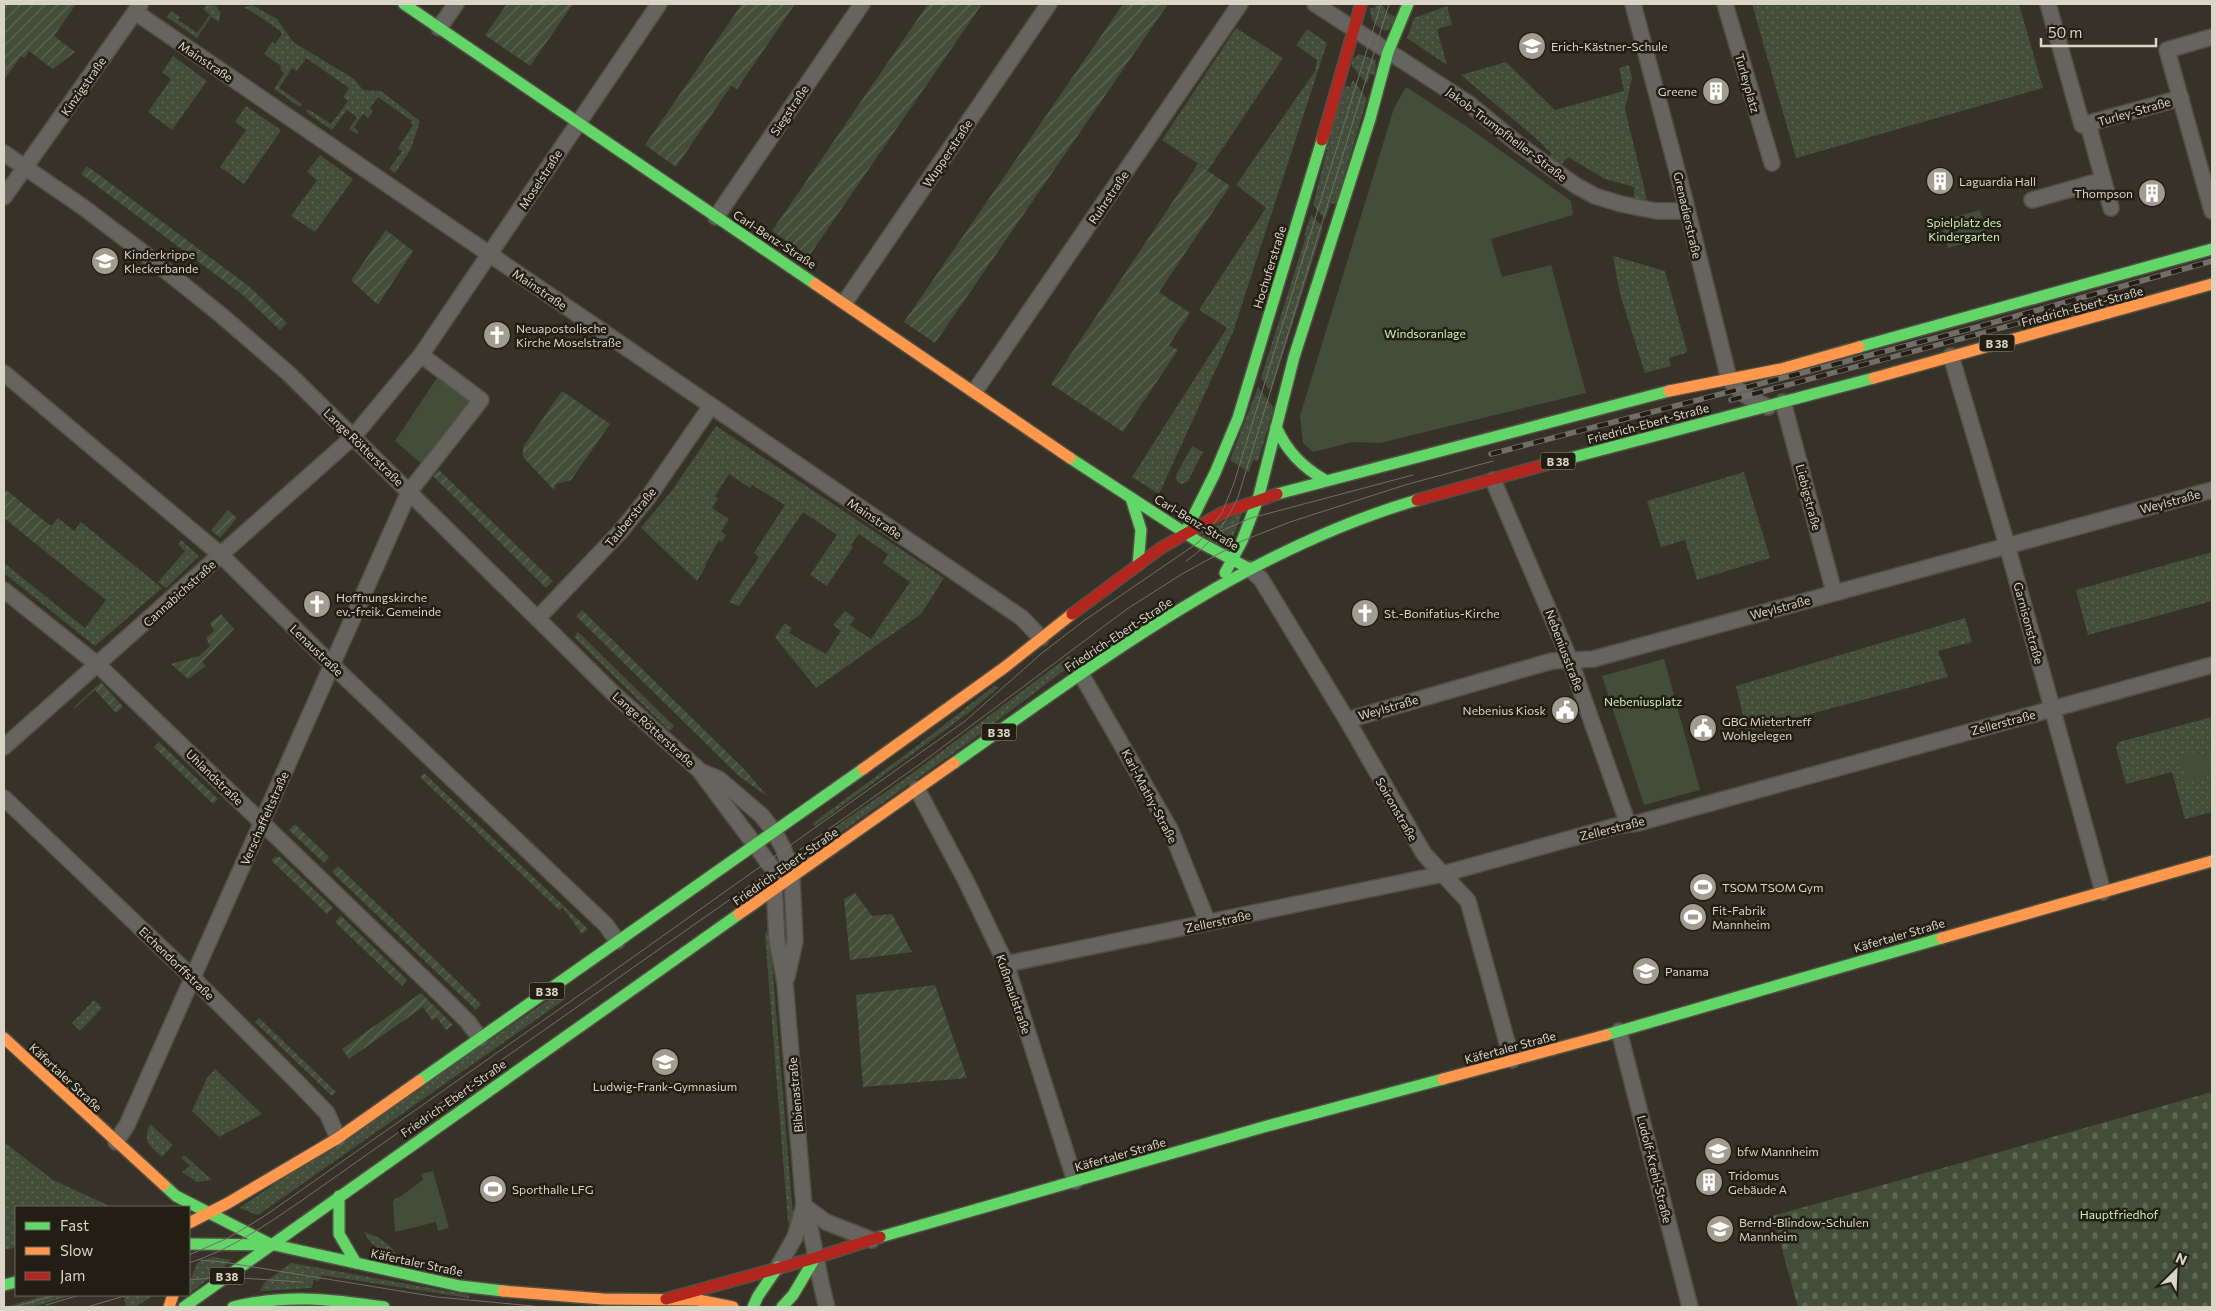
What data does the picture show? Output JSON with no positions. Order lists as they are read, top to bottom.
{
  "streets": {
    "main road": [
      "Carl-Benz-Straße",
      "Hochuferstraße",
      "Friedrich-Ebert-Straße",
      "B 38",
      "Käfertaler Straße"
    ],
    "street": [
      "Mainstraße",
      "Turleyplatz",
      "Kinzigstraße",
      "Siegstraße",
      "Turley-Straße",
      "Jakob-Trumpfheller-Straße",
      "Wupperstraße",
      "Moselstraße",
      "Ruhrstraße",
      "Grenadierstraße",
      "Lange Rötterstraße",
      "Liebigstraße",
      "Weylstraße",
      "Tauberstraße",
      "Cannabichstraße",
      "Garnisonstraße",
      "Lenaustraße",
      "Nebeniusstraße",
      "Zellerstraße",
      "Uhlandstraße",
      "Karl-Mathy-Straße",
      "Soironstraße",
      "Verschaffeltstraße",
      "Eichendorffstraße",
      "Kußmaulstraße",
      "Bibienastraße",
      "Ludolf-Krehl-Straße"
    ]
  },
  "crossings": [
    ["Mainstraße", "Kinzigstraße"],
    ["Mainstraße", "Moselstraße"],
    ["Mainstraße", "Friedrich-Ebert-Straße"],
    ["Mainstraße", "Tauberstraße"],
    ["Kinzigstraße", "Lange Rötterstraße"],
    ["Siegstraße", "Carl-Benz-Straße"],
    ["Jakob-Trumpfheller-Straße", "Grenadierstraße"],
    ["Jakob-Trumpfheller-Straße", "Hochuferstraße"],
    ["Wupperstraße", "Carl-Benz-Straße"],
    ["Moselstraße", "Carl-Benz-Straße"],
    ["Moselstraße", "Lange Rötterstraße"],
    ["Moselstraße", "Cannabichstraße"],
    ["Ruhrstraße", "Carl-Benz-Straße"],
    ["Grenadierstraße", "Friedrich-Ebert-Straße"],
    ["Grenadierstraße", "Liebigstraße"],
    ["Carl-Benz-Straße", "Hochuferstraße"],
    ["Carl-Benz-Straße", "Friedrich-Ebert-Straße"],
    ["Carl-Benz-Straße", "Soironstraße"],
    ["Hochuferstraße", "Friedrich-Ebert-Straße"],
    ["Friedrich-Ebert-Straße", "Lange Rötterstraße"],
    ["Friedrich-Ebert-Straße", "Liebigstraße"],
    ["Friedrich-Ebert-Straße", "Garnisonstraße"],
    ["Friedrich-Ebert-Straße", "Lenaustraße"],
    ["Friedrich-Ebert-Straße", "Nebeniusstraße"],
    ["Friedrich-Ebert-Straße", "Uhlandstraße"],
    ["Friedrich-Ebert-Straße", "Karl-Mathy-Straße"],
    ["Friedrich-Ebert-Straße", "Soironstraße"],
    ["Friedrich-Ebert-Straße", "Käfertaler Straße"],
    ["Friedrich-Ebert-Straße", "Eichendorffstraße"],
    ["Friedrich-Ebert-Straße", "Kußmaulstraße"],
    ["Friedrich-Ebert-Straße", "Bibienastraße"],
    ["Lange Rötterstraße", "Tauberstraße"],
    ["Lange Rötterstraße", "Cannabichstraße"],
    ["Lange Rötterstraße", "Verschaffeltstraße"],
    ["Lange Rötterstraße", "Bibienastraße"],
    ["Liebigstraße", "Weylstraße"],
    ["Weylstraße", "Garnisonstraße"],
    ["Weylstraße", "Nebeniusstraße"],
    ["Weylstraße", "Soironstraße"],
    ["Cannabichstraße", "Lenaustraße"],
    ["Cannabichstraße", "Uhlandstraße"],
    ["Garnisonstraße", "Zellerstraße"],
    ["Garnisonstraße", "Käfertaler Straße"],
    ["Lenaustraße", "Verschaffeltstraße"],
    ["Nebeniusstraße", "Zellerstraße"],
    ["Zellerstraße", "Karl-Mathy-Straße"],
    ["Zellerstraße", "Soironstraße"],
    ["Zellerstraße", "Kußmaulstraße"],
    ["Uhlandstraße", "Verschaffeltstraße"],
    ["Soironstraße", "Käfertaler Straße"],
    ["Verschaffeltstraße", "Käfertaler Straße"],
    ["Verschaffeltstraße", "Eichendorffstraße"],
    ["Käfertaler Straße", "Kußmaulstraße"],
    ["Käfertaler Straße", "Bibienastraße"],
    ["Käfertaler Straße", "Ludolf-Krehl-Straße"]
  ],
  "parks": [
    "Spielplatz des Kindergarten",
    "Windsoranlage",
    "Nebeniusplatz",
    "Hauptfriedhof"
  ],
  "places": {
    "school or university": [
      "Erich-Kästner-Schule",
      "Kinderkrippe Kleckerbande",
      "Panama",
      "Ludwig-Frank-Gymnasium",
      "bfw Mannheim",
      "Bernd-Blindow-Schulen Mannheim"
    ],
    "building": [
      "Greene",
      "Laguardia Hall",
      "Thompson",
      "Tridomus Gebäude A"
    ],
    "church": ["Neuapostolische Kirche Moselstraße", "Hoffnungskirche ev.-freik. Gemeinde", "St.-Bonifatius-Kirche"],
    "public building": ["Nebenius Kiosk", "GBG Mietertreff Wohlgelegen"],
    "sports": ["TSOM TSOM Gym", "Fit-Fabrik Mannheim", "Sporthalle LFG"]
  },
  "legend": ["Fast", "Slow", "Jam"],
  "scale_bar": "50 m",
  "north": "top right"
}
